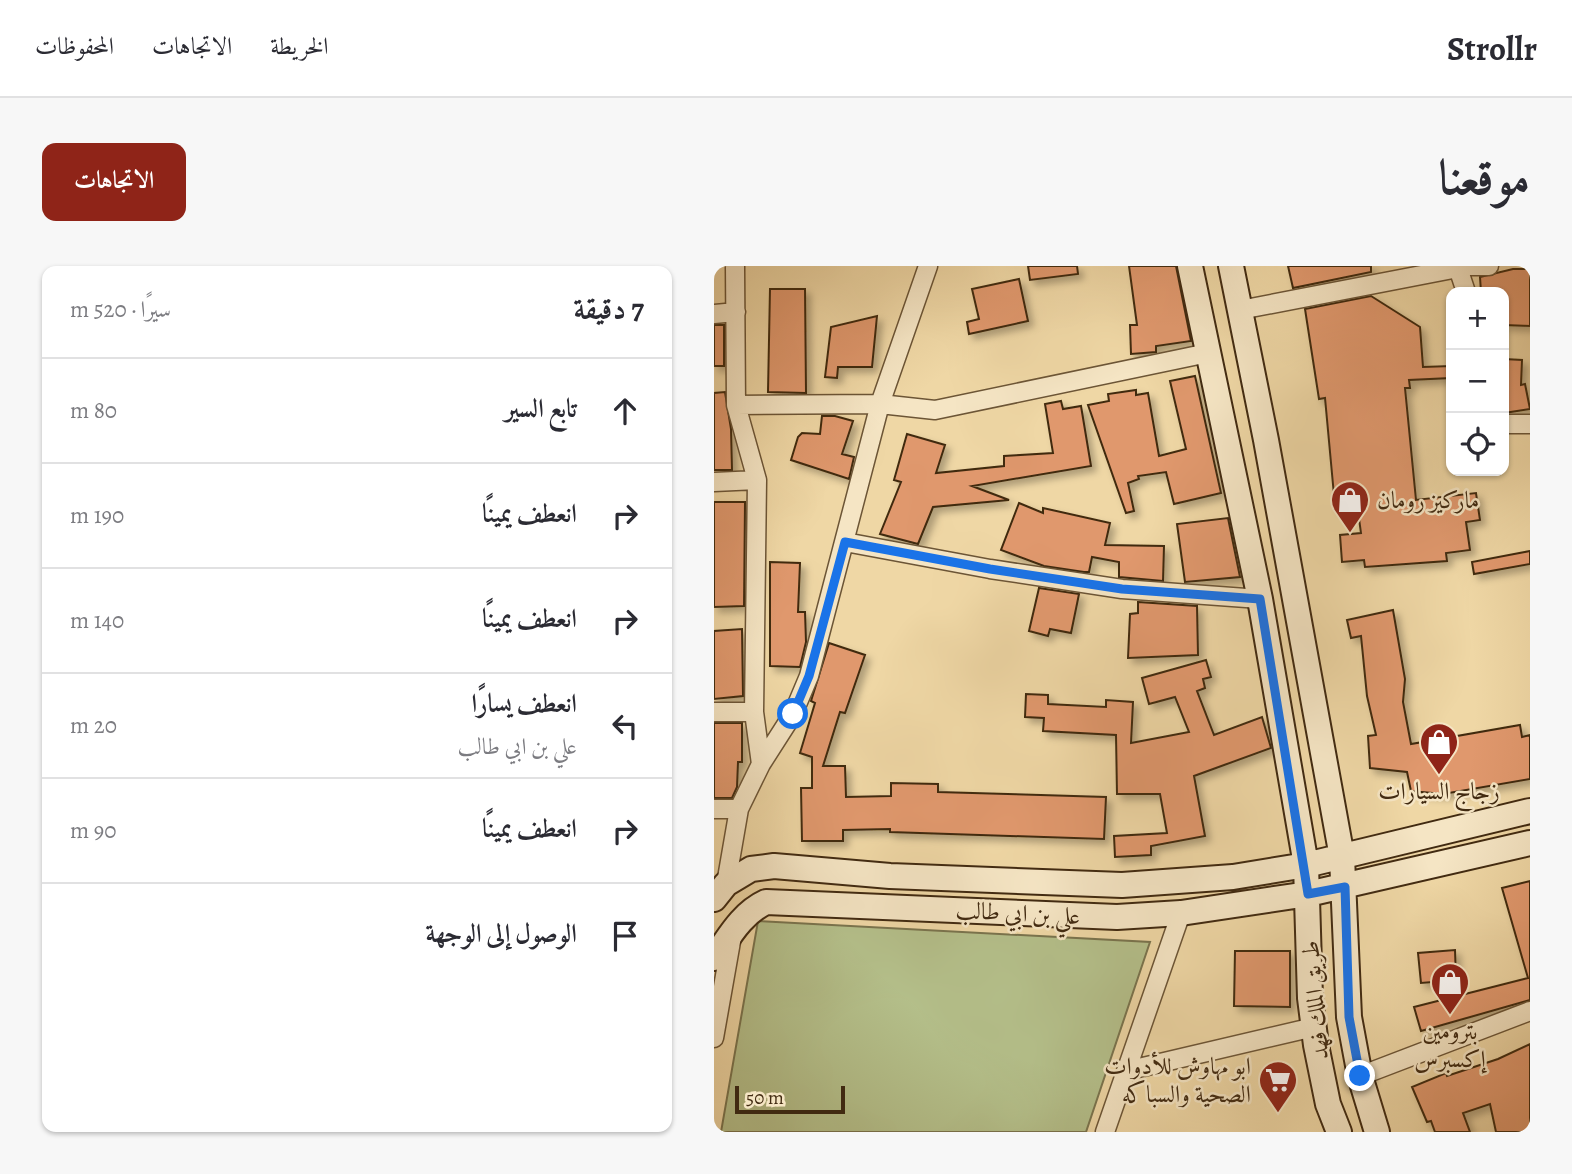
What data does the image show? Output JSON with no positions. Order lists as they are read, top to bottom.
{
  "streets": {
    "main road": ["علي بن ابي طالب", "طريق الملك فهد"]
  },
  "crossings": [
    ["علي بن ابي طالب", "طريق الملك فهد"]
  ],
  "places": {
    "shop": ["ماركيز رومان", "زجاج السيارات", "بترومين إكسبرس"],
    "supermarket": ["ابو مهاوش للأدوات الصحية والسباكه"]
  },
  "scale_bar": "50 m",
  "page": {
    "header": "Strollr",
    "nav": ["الخريطة", "الاتجاهات", "المحفوظات"],
    "title": "موقعنا",
    "buttons": "الاتجاهات",
    "heading": ["7 دقيقة", "سيرًا · 520 m"],
    "map_buttons": ["+", "−"],
    "list": [
      ["تابع السير", "80 m"],
      ["انعطف يمينًا", "190 m"],
      ["انعطف يمينًا", "140 m"],
      ["انعطف يسارًا", "علي بن ابي طالب", "20 m"],
      ["انعطف يمينًا", "90 m"],
      "الوصول إلى الوجهة"
    ],
    "scale": "50 m"
  }
}
